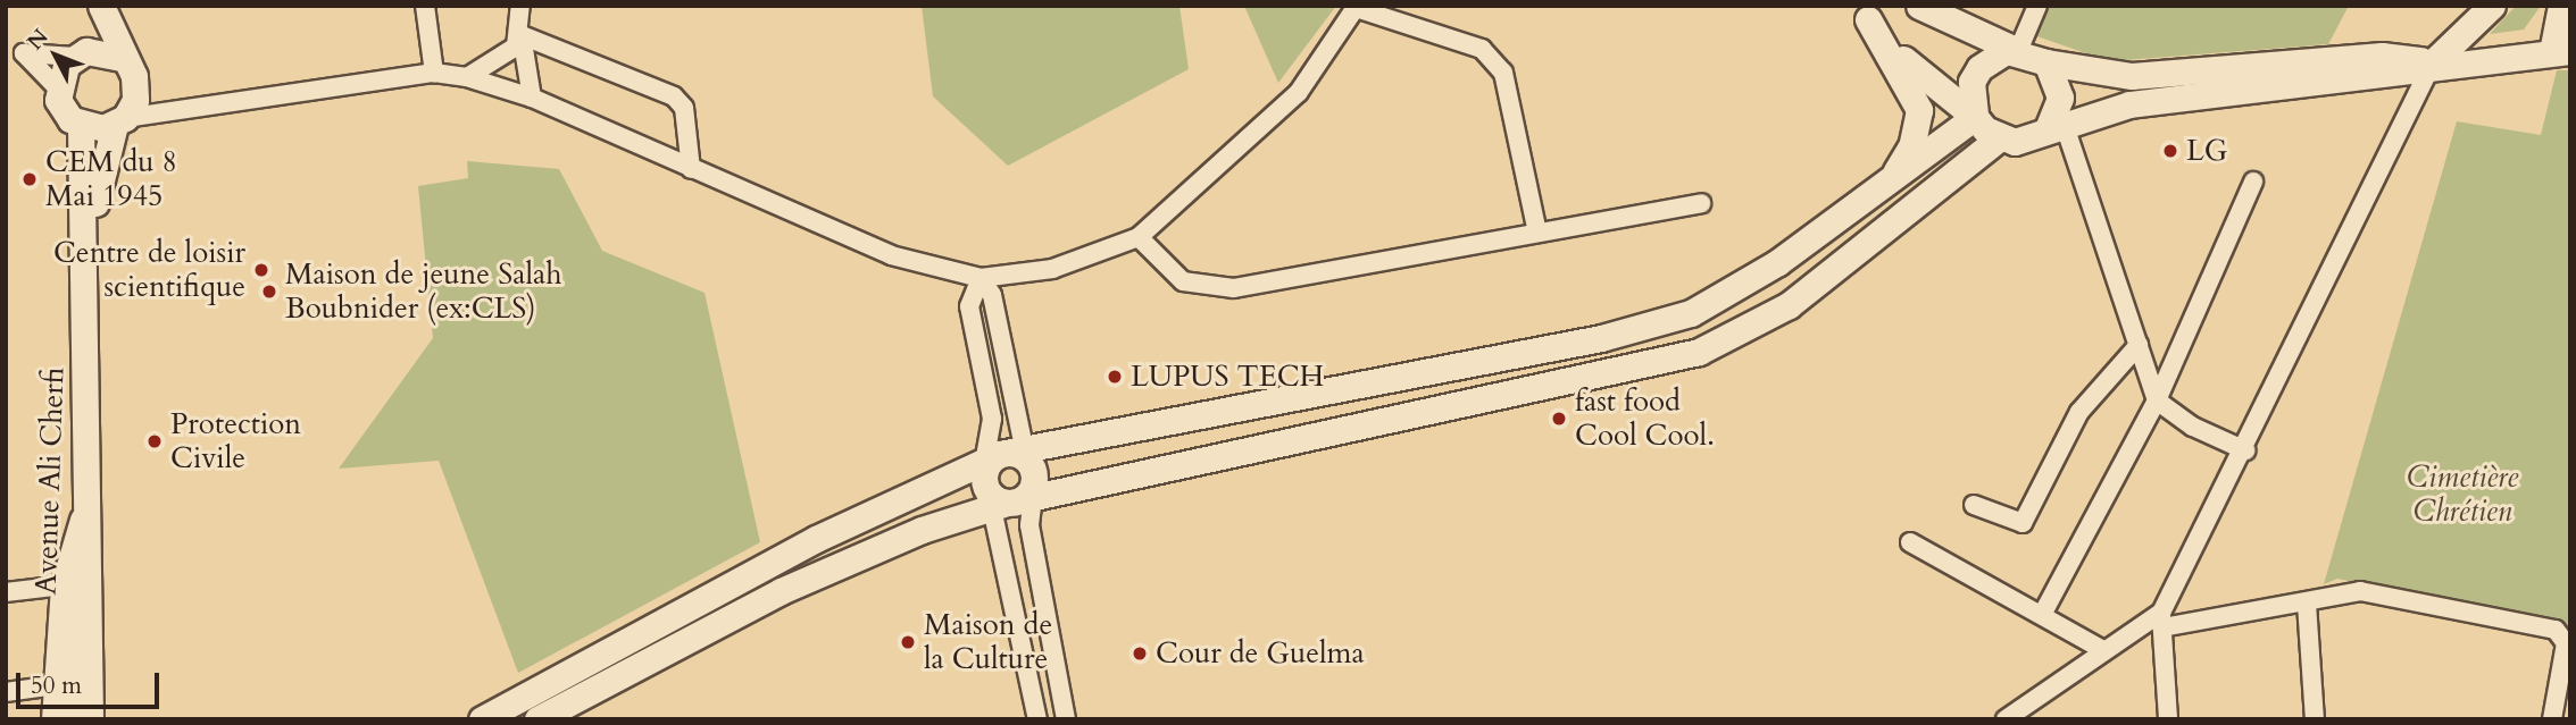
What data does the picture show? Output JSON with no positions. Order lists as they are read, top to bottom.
{
  "streets": {
    "street": ["Avenue Ali Cherfi"]
  },
  "parks": ["Cimetière Chrétien"],
  "places": [
    "LG",
    "CEM du 8 Mai 1945",
    "Centre de loisir scientifique",
    "Maison de jeune Salah Boubnider (ex:CLS)",
    "LUPUS TECH",
    "fast food Cool Cool.",
    "Protection Civile",
    "Maison de la Culture",
    "Cour de Guelma"
  ],
  "scale_bar": "50 m",
  "north": "top left"
}
